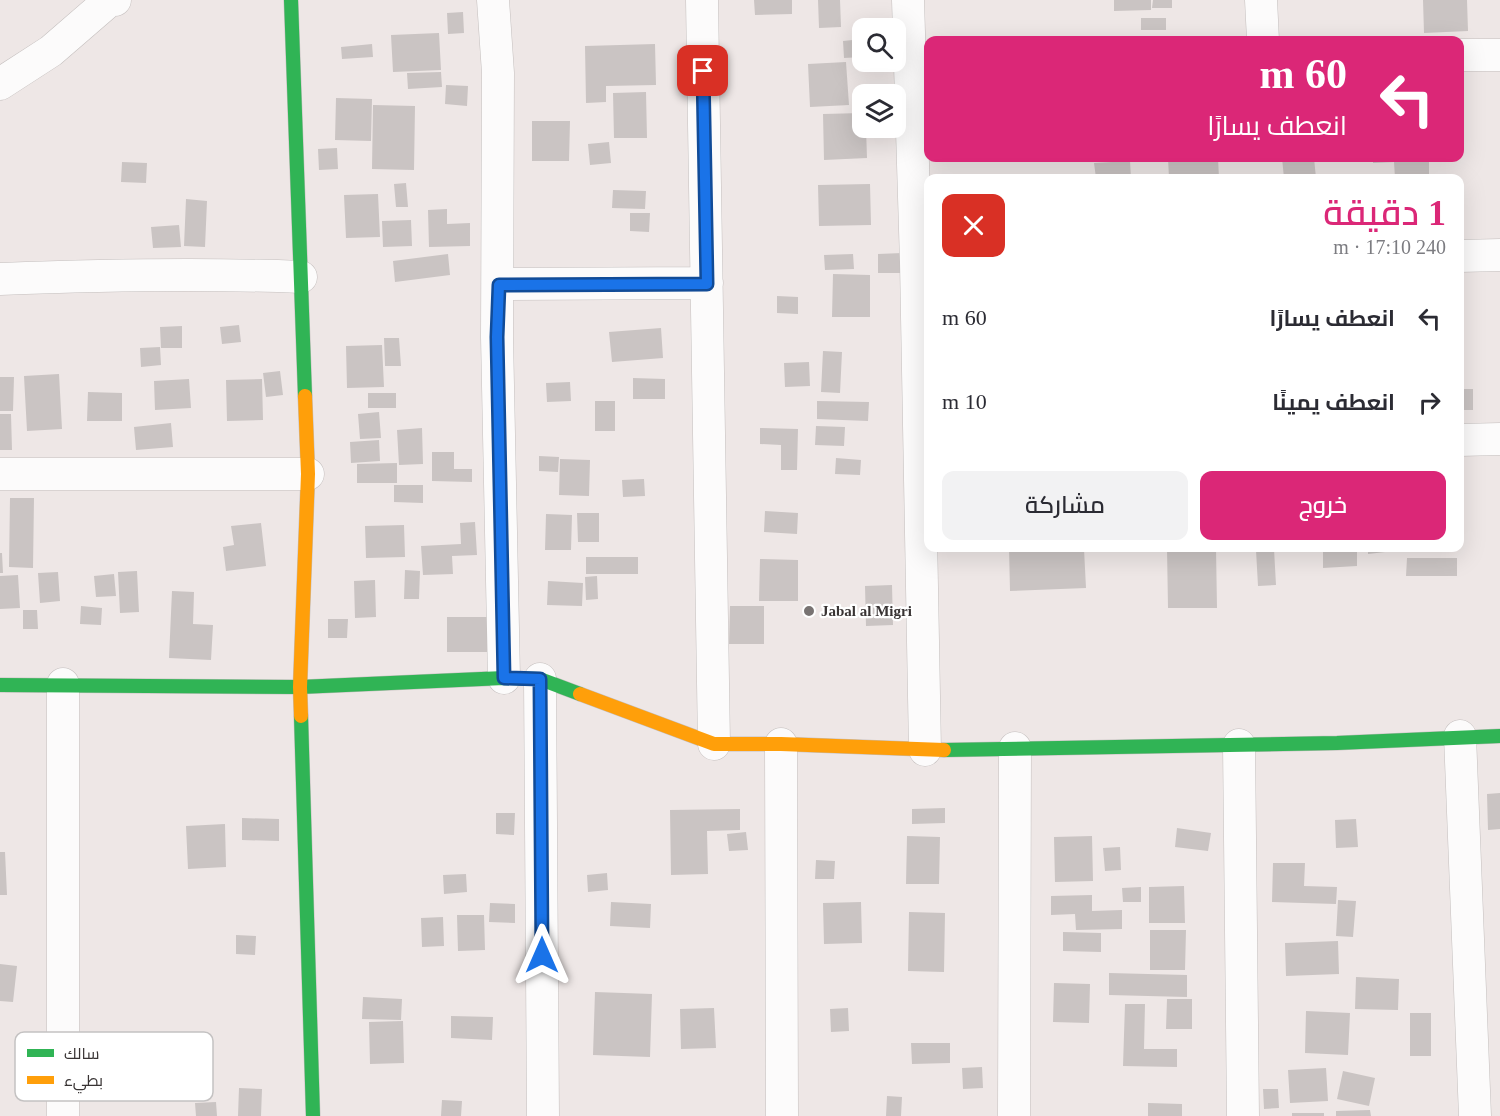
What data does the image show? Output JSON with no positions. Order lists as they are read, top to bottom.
{
  "places": ["Jabal al Migri"],
  "legend": ["سالك", "بطيء"],
  "page": {
    "turn": ["60 m", "انعطف يسارًا"],
    "heading": ["1 دقيقة", "240 m · 17:10"],
    "list": [
      {
        "name": "انعطف يسارًا",
        "value": "60 m"
      },
      {
        "name": "انعطف يمينًا",
        "value": "10 m"
      }
    ],
    "buttons": ["خروج", "مشاركة"]
  }
}
